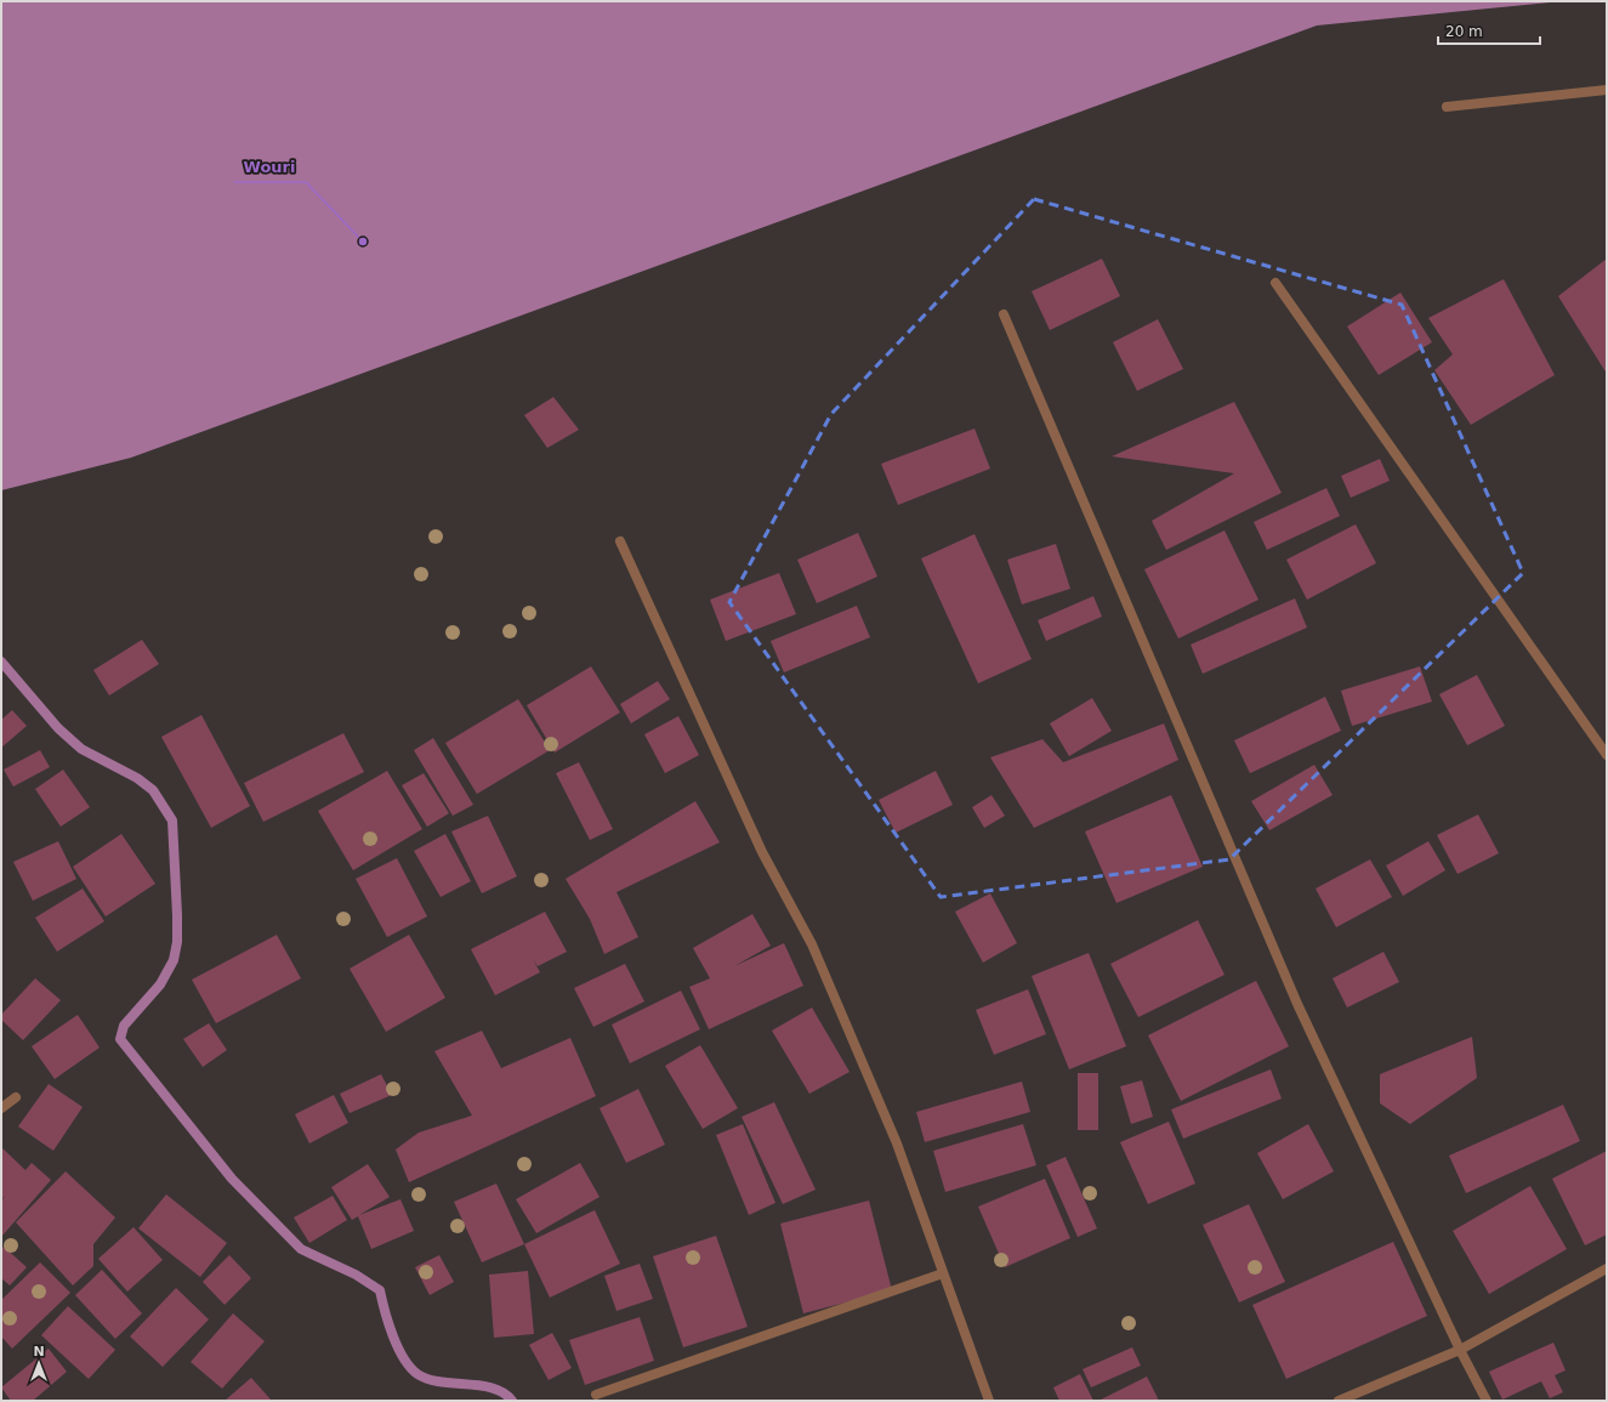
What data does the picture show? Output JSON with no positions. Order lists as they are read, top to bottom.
{
  "places": ["Wouri"],
  "scale_bar": "20 m",
  "north": "top"
}
